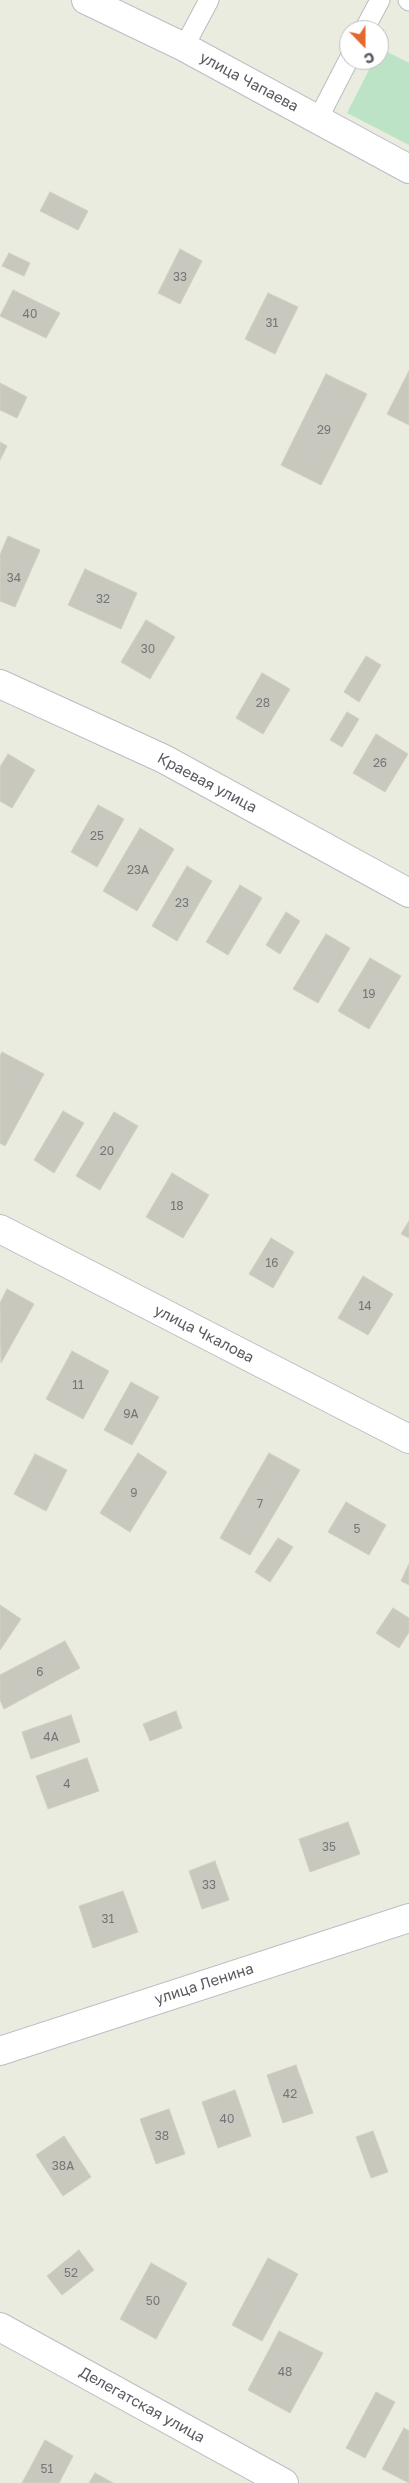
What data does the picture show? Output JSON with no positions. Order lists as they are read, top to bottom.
{
  "streets": {
    "street": [
      "улица Чапаева",
      "Краевая улица",
      "улица Чкалова",
      "улица Ленина",
      "Делегатская улица"
    ]
  },
  "house_numbers": [
    "33",
    "40",
    "31",
    "29",
    "34",
    "32",
    "30",
    "28",
    "26",
    "25",
    "23А",
    "23",
    "19",
    "20",
    "18",
    "16",
    "14",
    "11",
    "9А",
    "9",
    "7",
    "5",
    "6",
    "4А",
    "4",
    "35",
    "33",
    "31",
    "42",
    "40",
    "38",
    "38А",
    "52",
    "50",
    "48",
    "51"
  ],
  "north": "bottom"
}
